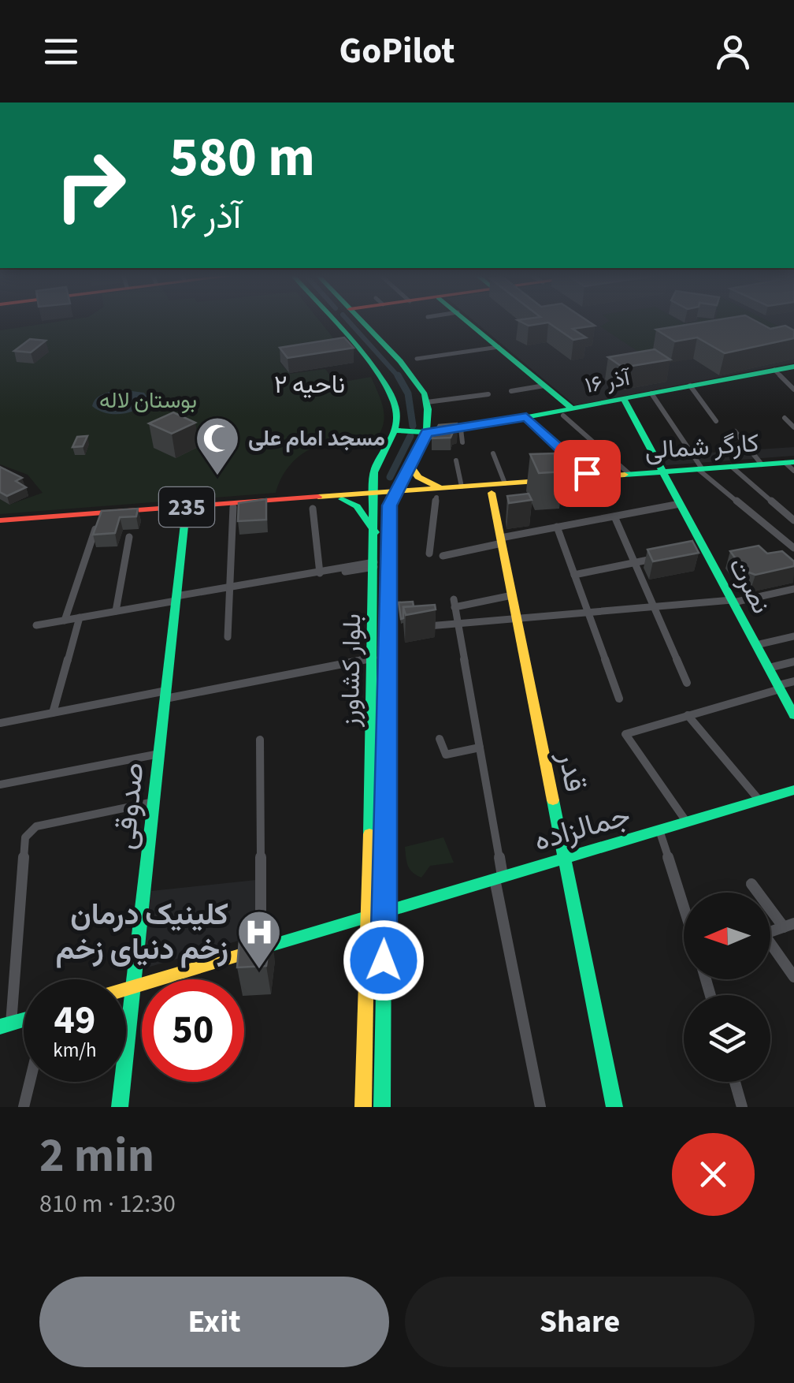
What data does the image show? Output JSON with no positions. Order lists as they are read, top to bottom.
{
  "streets": {
    "main road": [
      "۱۶ آذر",
      "کارگر شمالی",
      "235",
      "نصرت",
      "بلوار کشاورز",
      "قدر",
      "صدوقی",
      "جمالزاده"
    ]
  },
  "crossings": [
    ["۱۶ آذر", "نصرت"],
    ["۱۶ آذر", "بلوار کشاورز"],
    ["کارگر شمالی", "نصرت"],
    ["کارگر شمالی", "بلوار کشاورز"],
    ["کارگر شمالی", "قدر"],
    ["کارگر شمالی", "صدوقی"],
    ["بلوار کشاورز", "جمالزاده"],
    ["قدر", "جمالزاده"],
    ["صدوقی", "جمالزاده"]
  ],
  "districts": ["ناحیه ۲"],
  "parks": ["بوستان لاله"],
  "places": {
    "mosque": ["مسجد امام علی"],
    "hospital": ["کلینیک درمان زخم دنیای زخم"]
  },
  "north": "left",
  "page": {
    "header": "GoPilot",
    "turn": ["580 m", "۱۶ آذر"],
    "speed": "49 km/h",
    "limit": "50",
    "heading": ["2 min", "810 m · 12:30"],
    "buttons": ["Exit", "Share"]
  }
}
